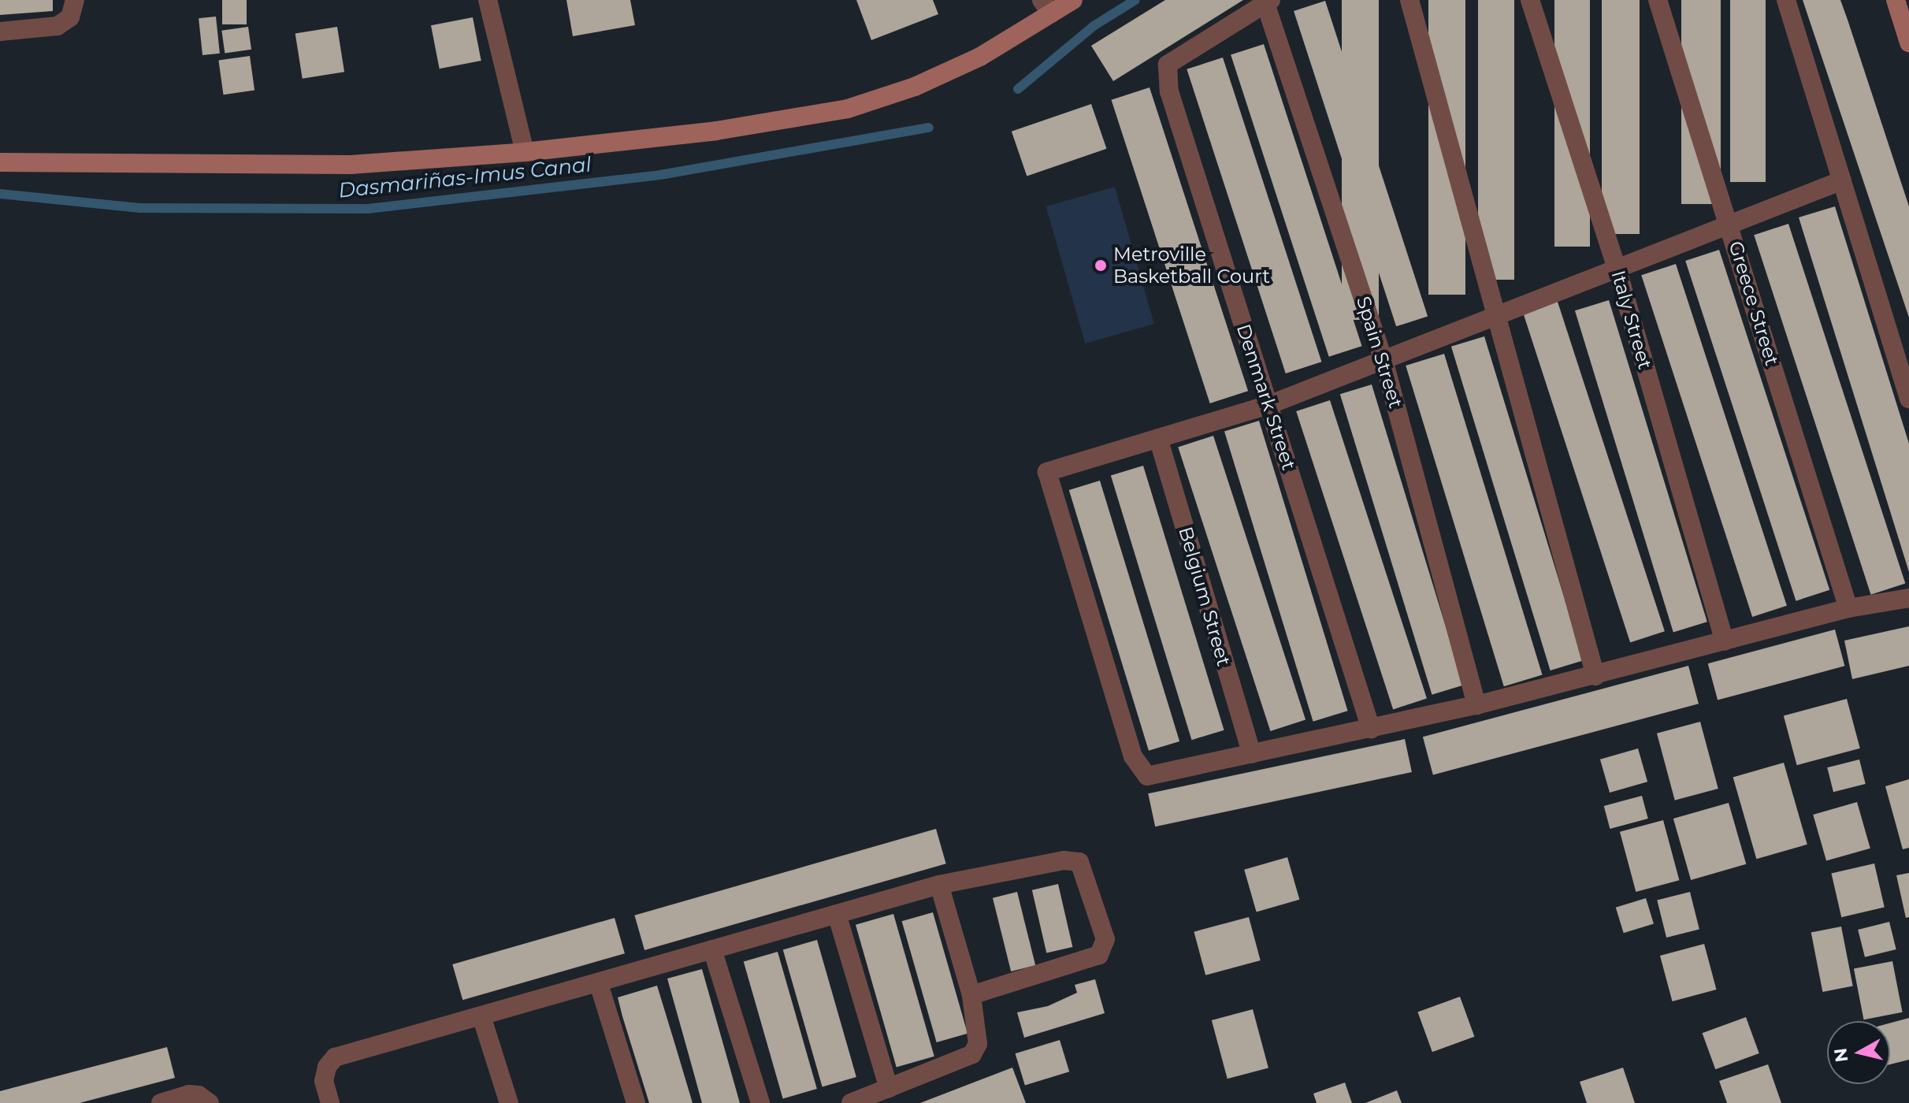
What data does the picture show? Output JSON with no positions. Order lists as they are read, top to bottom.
{
  "streets": {
    "street": [
      "Greece Street",
      "Italy Street",
      "Spain Street",
      "Denmark Street",
      "Belgium Street"
    ]
  },
  "crossings": [
    ["Spain Street", "Denmark Street"]
  ],
  "water": ["Dasmariñas-Imus Canal"],
  "places": ["Metroville Basketball Court"],
  "north": "left"
}
